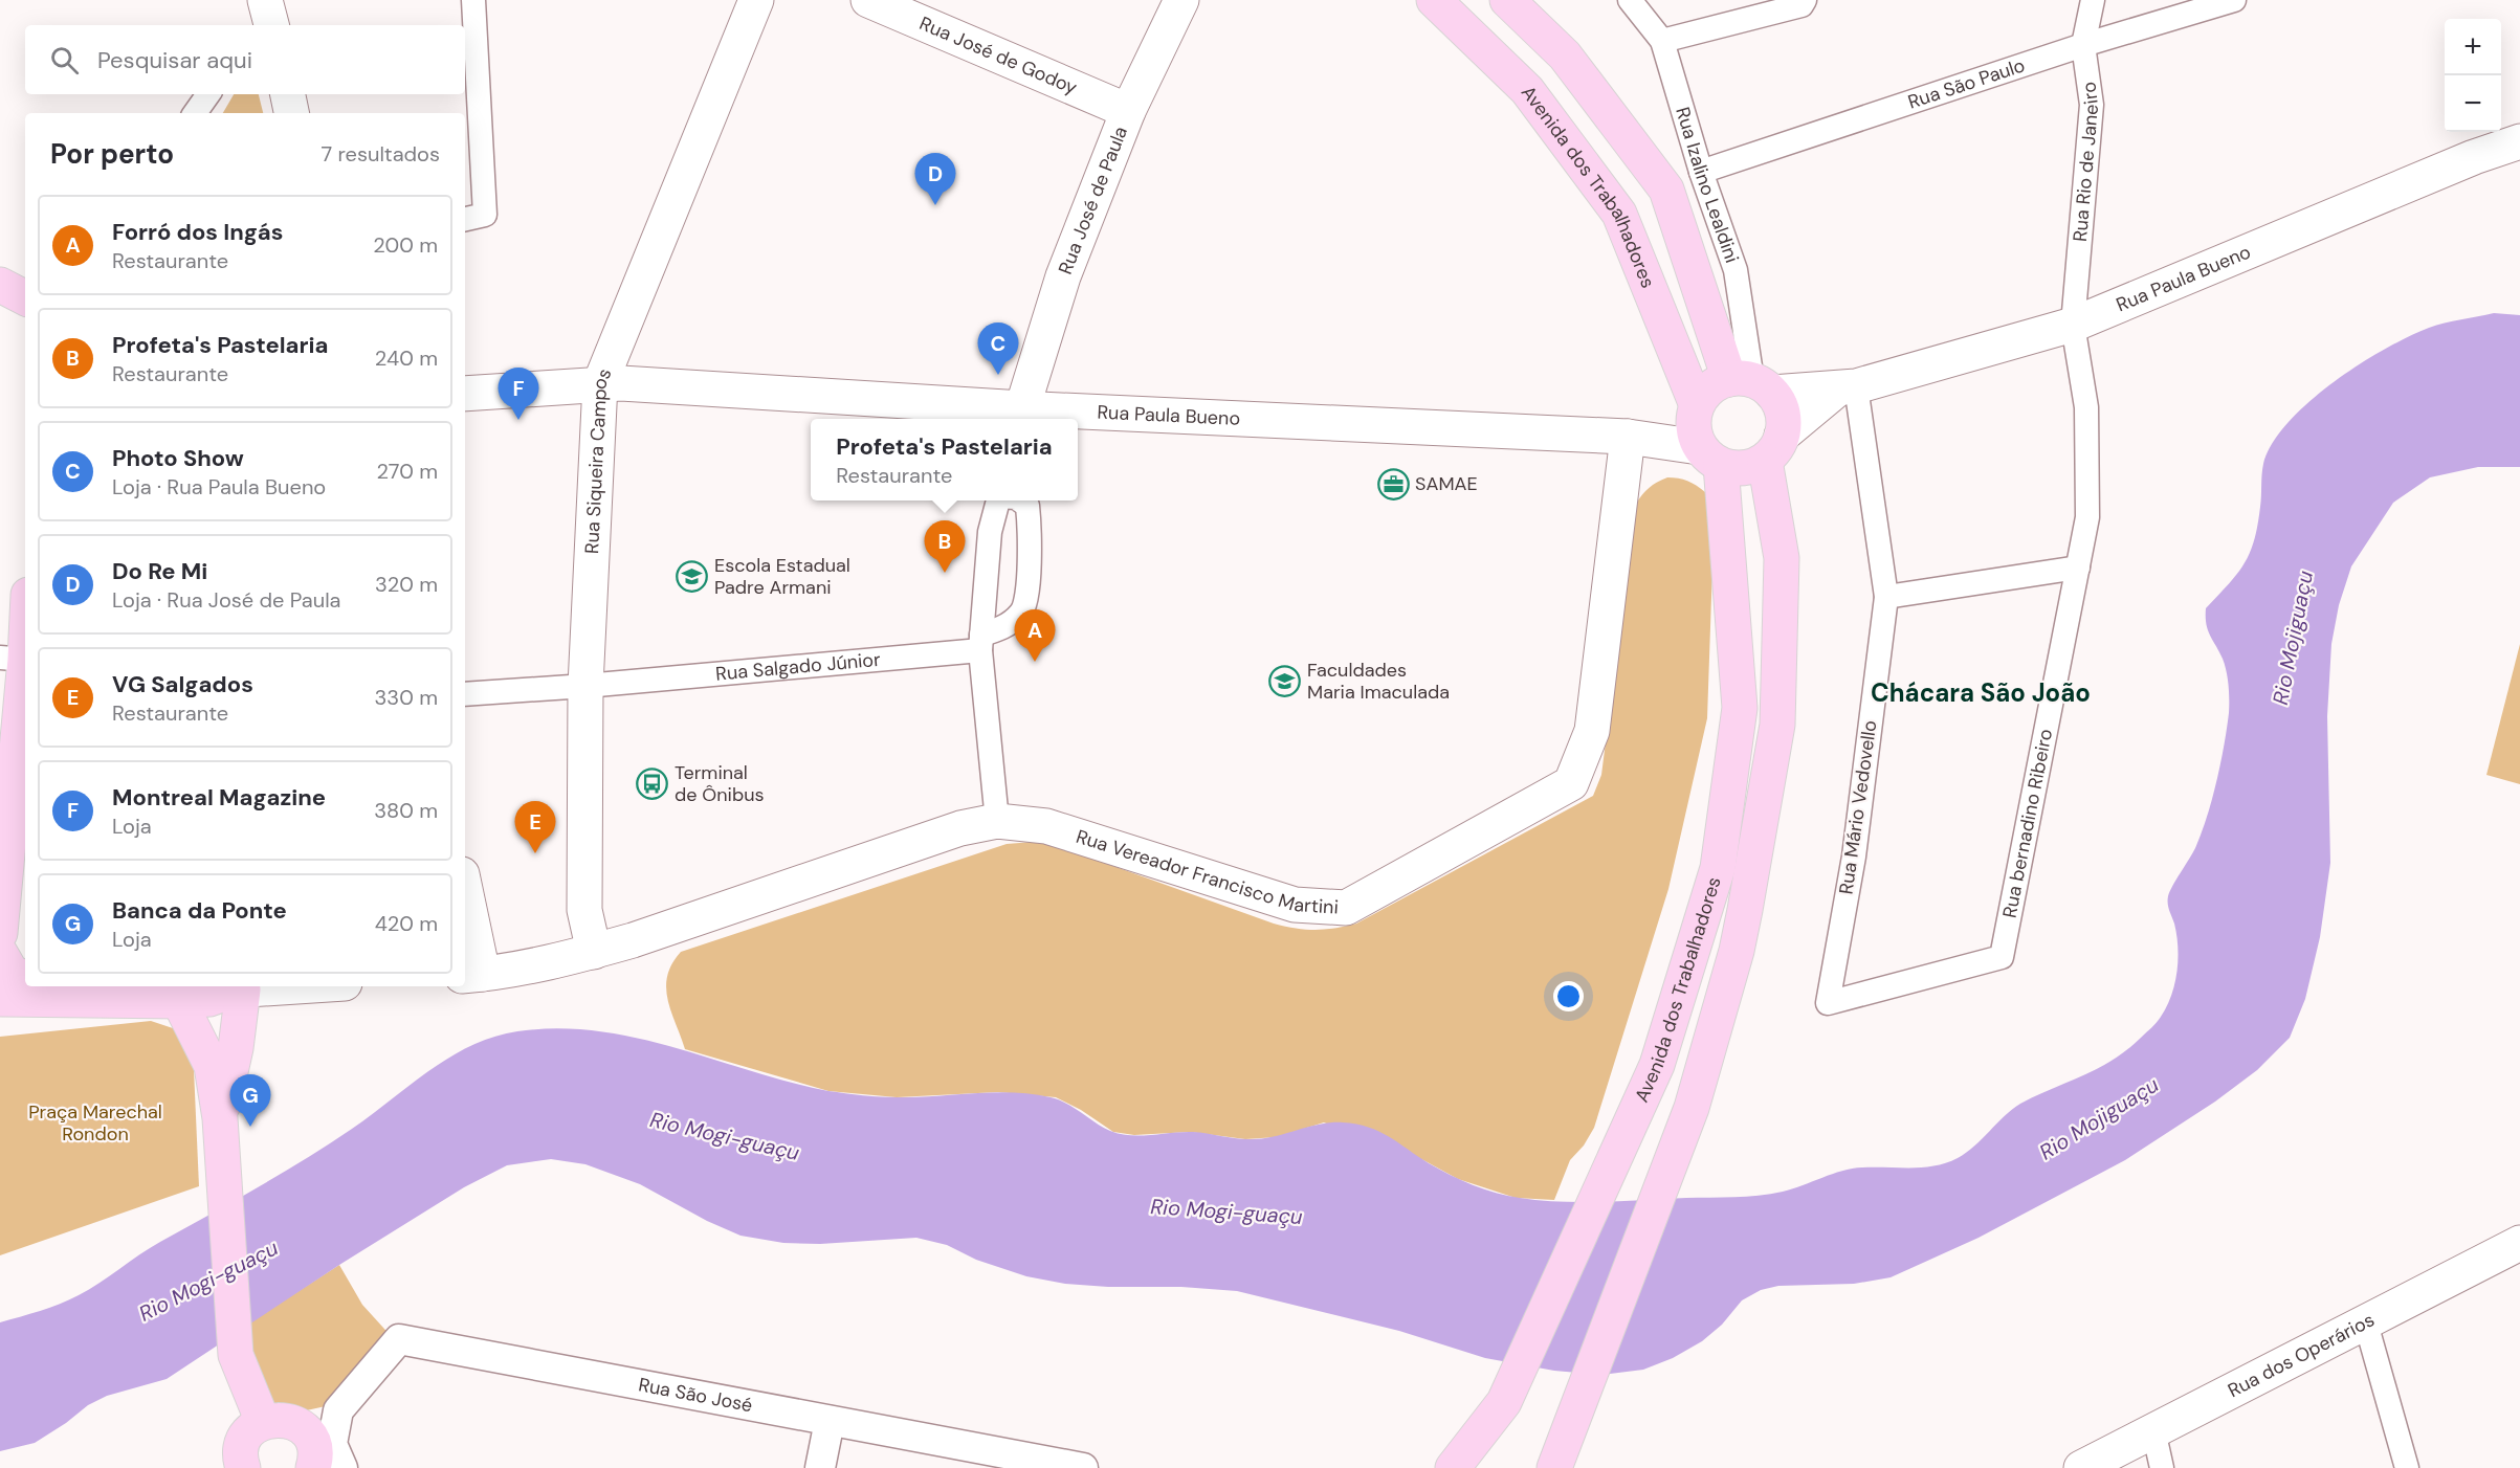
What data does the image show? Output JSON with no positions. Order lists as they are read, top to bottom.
{
  "streets": {
    "main road": [
      "Rua José de Godoy",
      "Avenida dos Trabalhadores",
      "Rua José de Paula",
      "Rua Paula Bueno",
      "Rua Siqueira Campos",
      "Rua Vereador Francisco Martini",
      "Rua dos Operários"
    ],
    "street": [
      "Rua São Paulo",
      "Rua Rio de Janeiro",
      "Rua Izalino Lealdini",
      "Rua Salgado Júnior",
      "Rua Mário Vedovello",
      "Rua bernadino Ribeiro",
      "Rua São José"
    ]
  },
  "crossings": [
    ["Rua José de Godoy", "Rua José de Paula"],
    ["Rua São Paulo", "Rua Rio de Janeiro"],
    ["Rua São Paulo", "Rua Izalino Lealdini"],
    ["Rua Rio de Janeiro", "Rua Paula Bueno"],
    ["Rua Rio de Janeiro", "Rua bernadino Ribeiro"],
    ["Rua Izalino Lealdini", "Avenida dos Trabalhadores"],
    ["Rua Izalino Lealdini", "Rua Paula Bueno"],
    ["Avenida dos Trabalhadores", "Rua Paula Bueno"],
    ["Rua José de Paula", "Rua Paula Bueno"],
    ["Rua Paula Bueno", "Rua Siqueira Campos"],
    ["Rua Paula Bueno", "Rua Mário Vedovello"],
    ["Rua Paula Bueno", "Rua bernadino Ribeiro"],
    ["Rua Paula Bueno", "Rua Vereador Francisco Martini"],
    ["Rua Siqueira Campos", "Rua Salgado Júnior"],
    ["Rua Siqueira Campos", "Rua Vereador Francisco Martini"],
    ["Rua Mário Vedovello", "Rua bernadino Ribeiro"]
  ],
  "districts": ["Chácara São João"],
  "water": ["Rio Mojiguaçu", "Rio Mogi-guaçu"],
  "parks": ["Praça Marechal Rondon"],
  "places": {
    "office": ["SAMAE"],
    "school or university": ["Escola Estadual Padre Armani", "Faculdades Maria Imaculada"],
    "bus stop": ["Terminal de Ônibus"]
  },
  "page": {
    "map_buttons": ["+", "−"],
    "search": "Pesquisar aqui",
    "heading": ["Por perto", "7 resultados"],
    "pins": [
      "D",
      "C",
      "F",
      "B",
      "A",
      "E",
      "G"
    ],
    "list": [
      {
        "mark": "A",
        "name": "Forró dos Ingás",
        "note": "Restaurante",
        "value": "200 m"
      },
      {
        "mark": "B",
        "name": "Profeta's Pastelaria",
        "note": "Restaurante",
        "value": "240 m"
      },
      {
        "mark": "C",
        "name": "Photo Show",
        "note": "Loja · Rua Paula Bueno",
        "value": "270 m"
      },
      {
        "mark": "D",
        "name": "Do Re Mi",
        "note": "Loja · Rua José de Paula",
        "value": "320 m"
      },
      {
        "mark": "E",
        "name": "VG Salgados",
        "note": "Restaurante",
        "value": "330 m"
      },
      {
        "mark": "F",
        "name": "Montreal Magazine",
        "note": "Loja",
        "value": "380 m"
      },
      {
        "mark": "G",
        "name": "Banca da Ponte",
        "note": "Loja",
        "value": "420 m"
      }
    ],
    "popup": ["Profeta's Pastelaria", "Restaurante"]
  }
}
